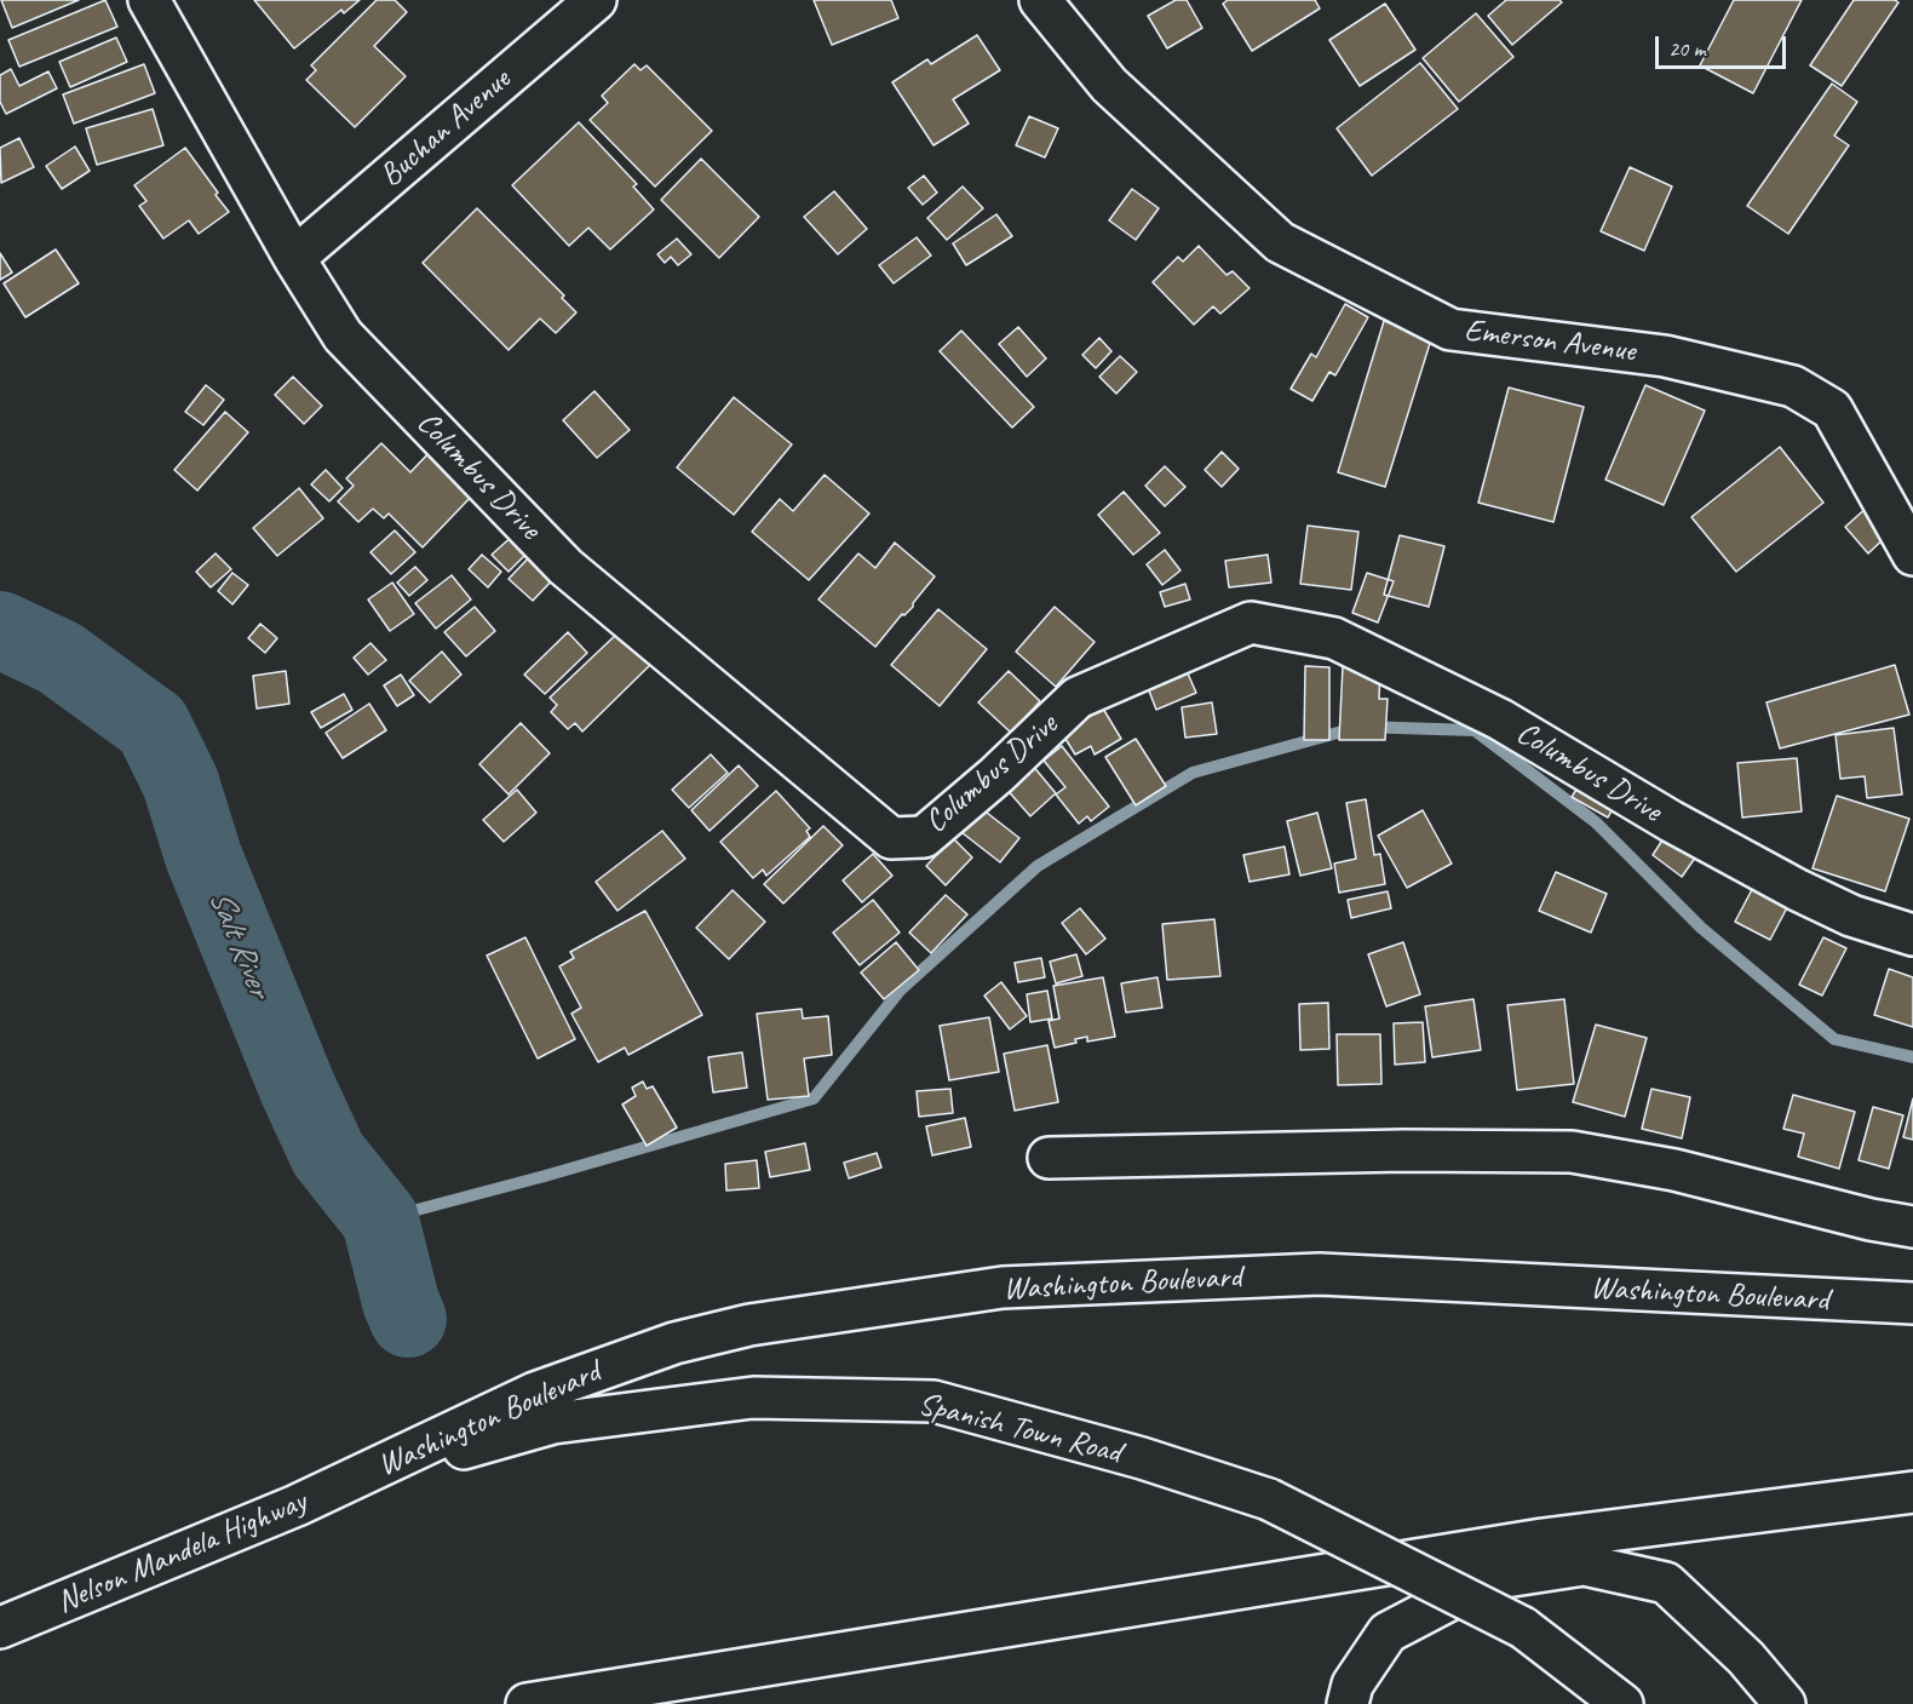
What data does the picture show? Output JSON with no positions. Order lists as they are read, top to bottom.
{
  "streets": {
    "main road": [
      "Buchan Avenue",
      "Emerson Avenue",
      "Columbus Drive",
      "Washington Boulevard",
      "Spanish Town Road",
      "Nelson Mandela Highway"
    ]
  },
  "crossings": [
    ["Buchan Avenue", "Columbus Drive"],
    ["Washington Boulevard", "Spanish Town Road"],
    ["Washington Boulevard", "Nelson Mandela Highway"],
    ["Spanish Town Road", "Nelson Mandela Highway"]
  ],
  "water": ["Salt River"],
  "scale_bar": "20 m"
}
